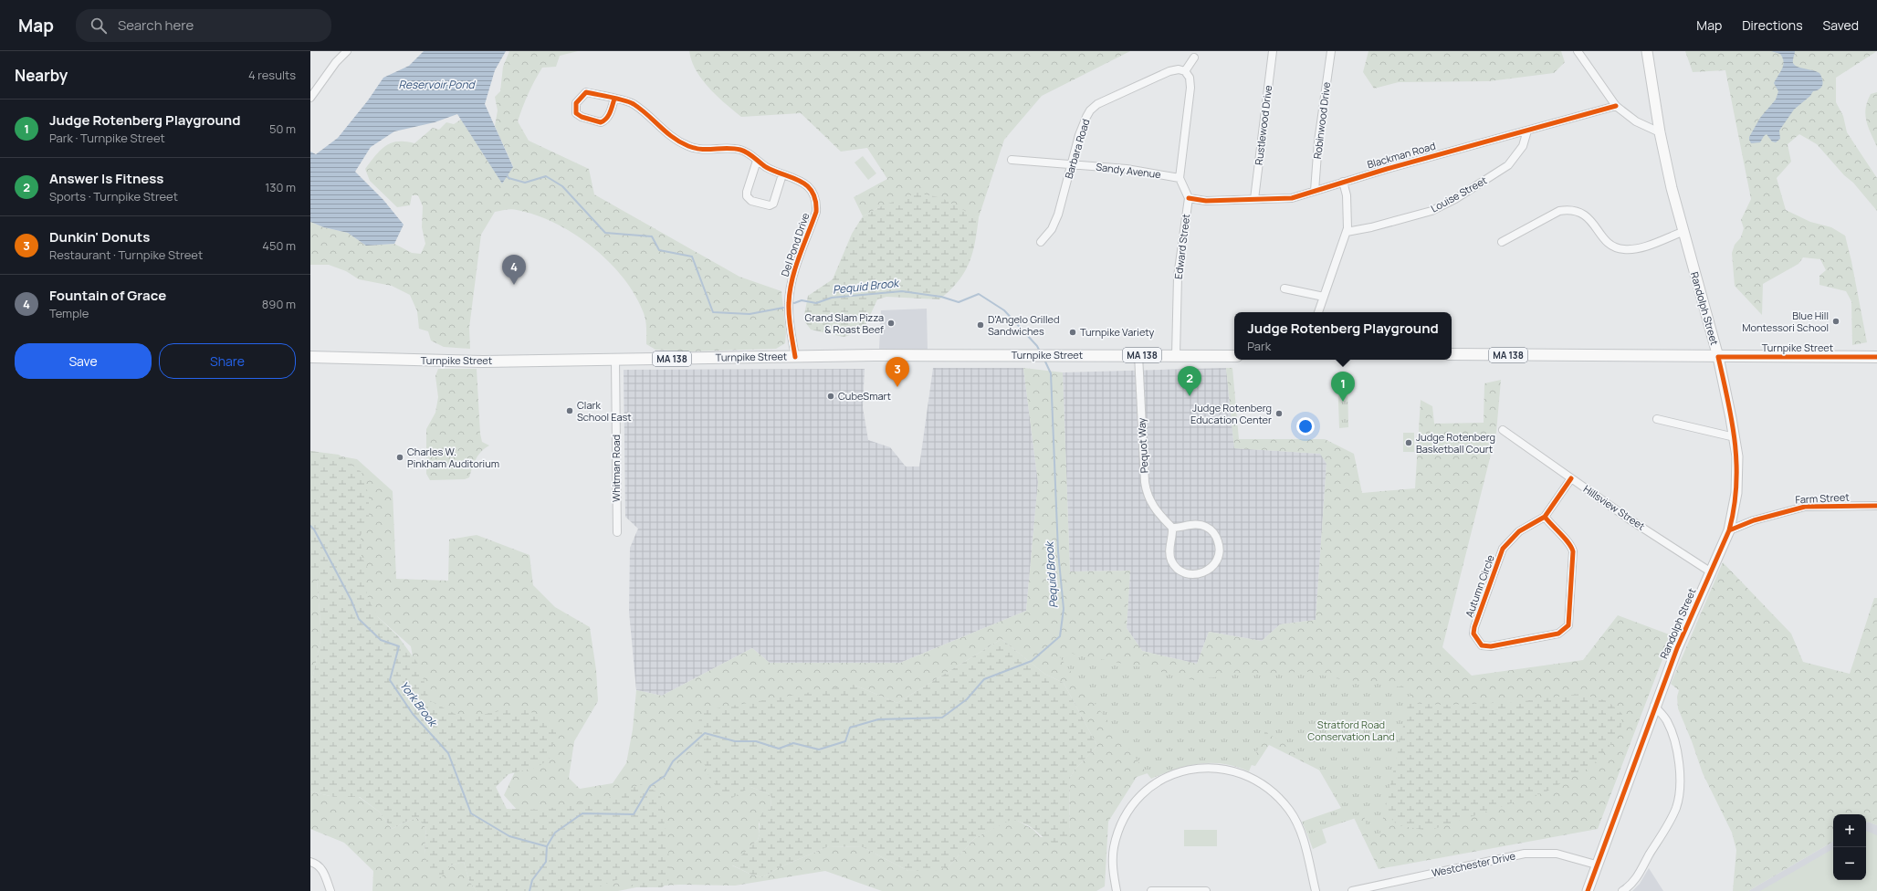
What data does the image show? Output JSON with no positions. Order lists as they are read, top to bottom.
{
  "streets": {
    "main road": ["Randolph Street", "Turnpike Street", "MA 138"],
    "street": [
      "Robinwood Drive",
      "Rustlewood Drive",
      "Barbara Road",
      "Blackman Road",
      "Sandy Avenue",
      "Louise Street",
      "Del Pond Drive",
      "Edward Street",
      "Pequot Way",
      "Whitman Road",
      "Farm Street",
      "Hillsview Street",
      "Autumn Circle",
      "Westchester Drive"
    ]
  },
  "crossings": [
    ["Robinwood Drive", "Blackman Road"],
    ["Rustlewood Drive", "Blackman Road"],
    ["Barbara Road", "Sandy Avenue"],
    ["Blackman Road", "Louise Street"],
    ["Blackman Road", "Edward Street"],
    ["Del Pond Drive", "Turnpike Street"],
    ["Edward Street", "Turnpike Street"],
    ["Randolph Street", "Turnpike Street"],
    ["Randolph Street", "Farm Street"],
    ["Randolph Street", "Hillsview Street"],
    ["Randolph Street", "Westchester Drive"],
    ["Turnpike Street", "Pequot Way"],
    ["Turnpike Street", "Whitman Road"],
    ["Hillsview Street", "Autumn Circle"]
  ],
  "water": ["Reservoir Pond", "Pequid Brook", "York Brook"],
  "parks": ["Stratford Road Conservation Land"],
  "places": [
    "Blue Hill Montessori School",
    "Grand Slam Pizza & Roast Beef",
    "D'Angelo Grilled Sandwiches",
    "Turnpike Variety",
    "CubeSmart",
    "Clark School East",
    "Judge Rotenberg Education Center",
    "Judge Rotenberg Basketball Court",
    "Charles W. Pinkham Auditorium"
  ],
  "page": {
    "header": "Map",
    "search": "Search here",
    "nav": ["Map", "Directions", "Saved"],
    "heading": ["Nearby", "4 results"],
    "list": [
      {
        "mark": "1",
        "name": "Judge Rotenberg Playground",
        "note": "Park · Turnpike Street",
        "value": "50 m"
      },
      {
        "mark": "2",
        "name": "Answer Is Fitness",
        "note": "Sports · Turnpike Street",
        "value": "130 m"
      },
      {
        "mark": "3",
        "name": "Dunkin' Donuts",
        "note": "Restaurant · Turnpike Street",
        "value": "450 m"
      },
      {
        "mark": "4",
        "name": "Fountain of Grace",
        "note": "Temple",
        "value": "890 m"
      }
    ],
    "pins": [
      "4",
      "3",
      "2",
      "1"
    ],
    "popup": ["Judge Rotenberg Playground", "Park"],
    "buttons": ["Save", "Share"],
    "map_buttons": ["+", "−"]
  }
}
